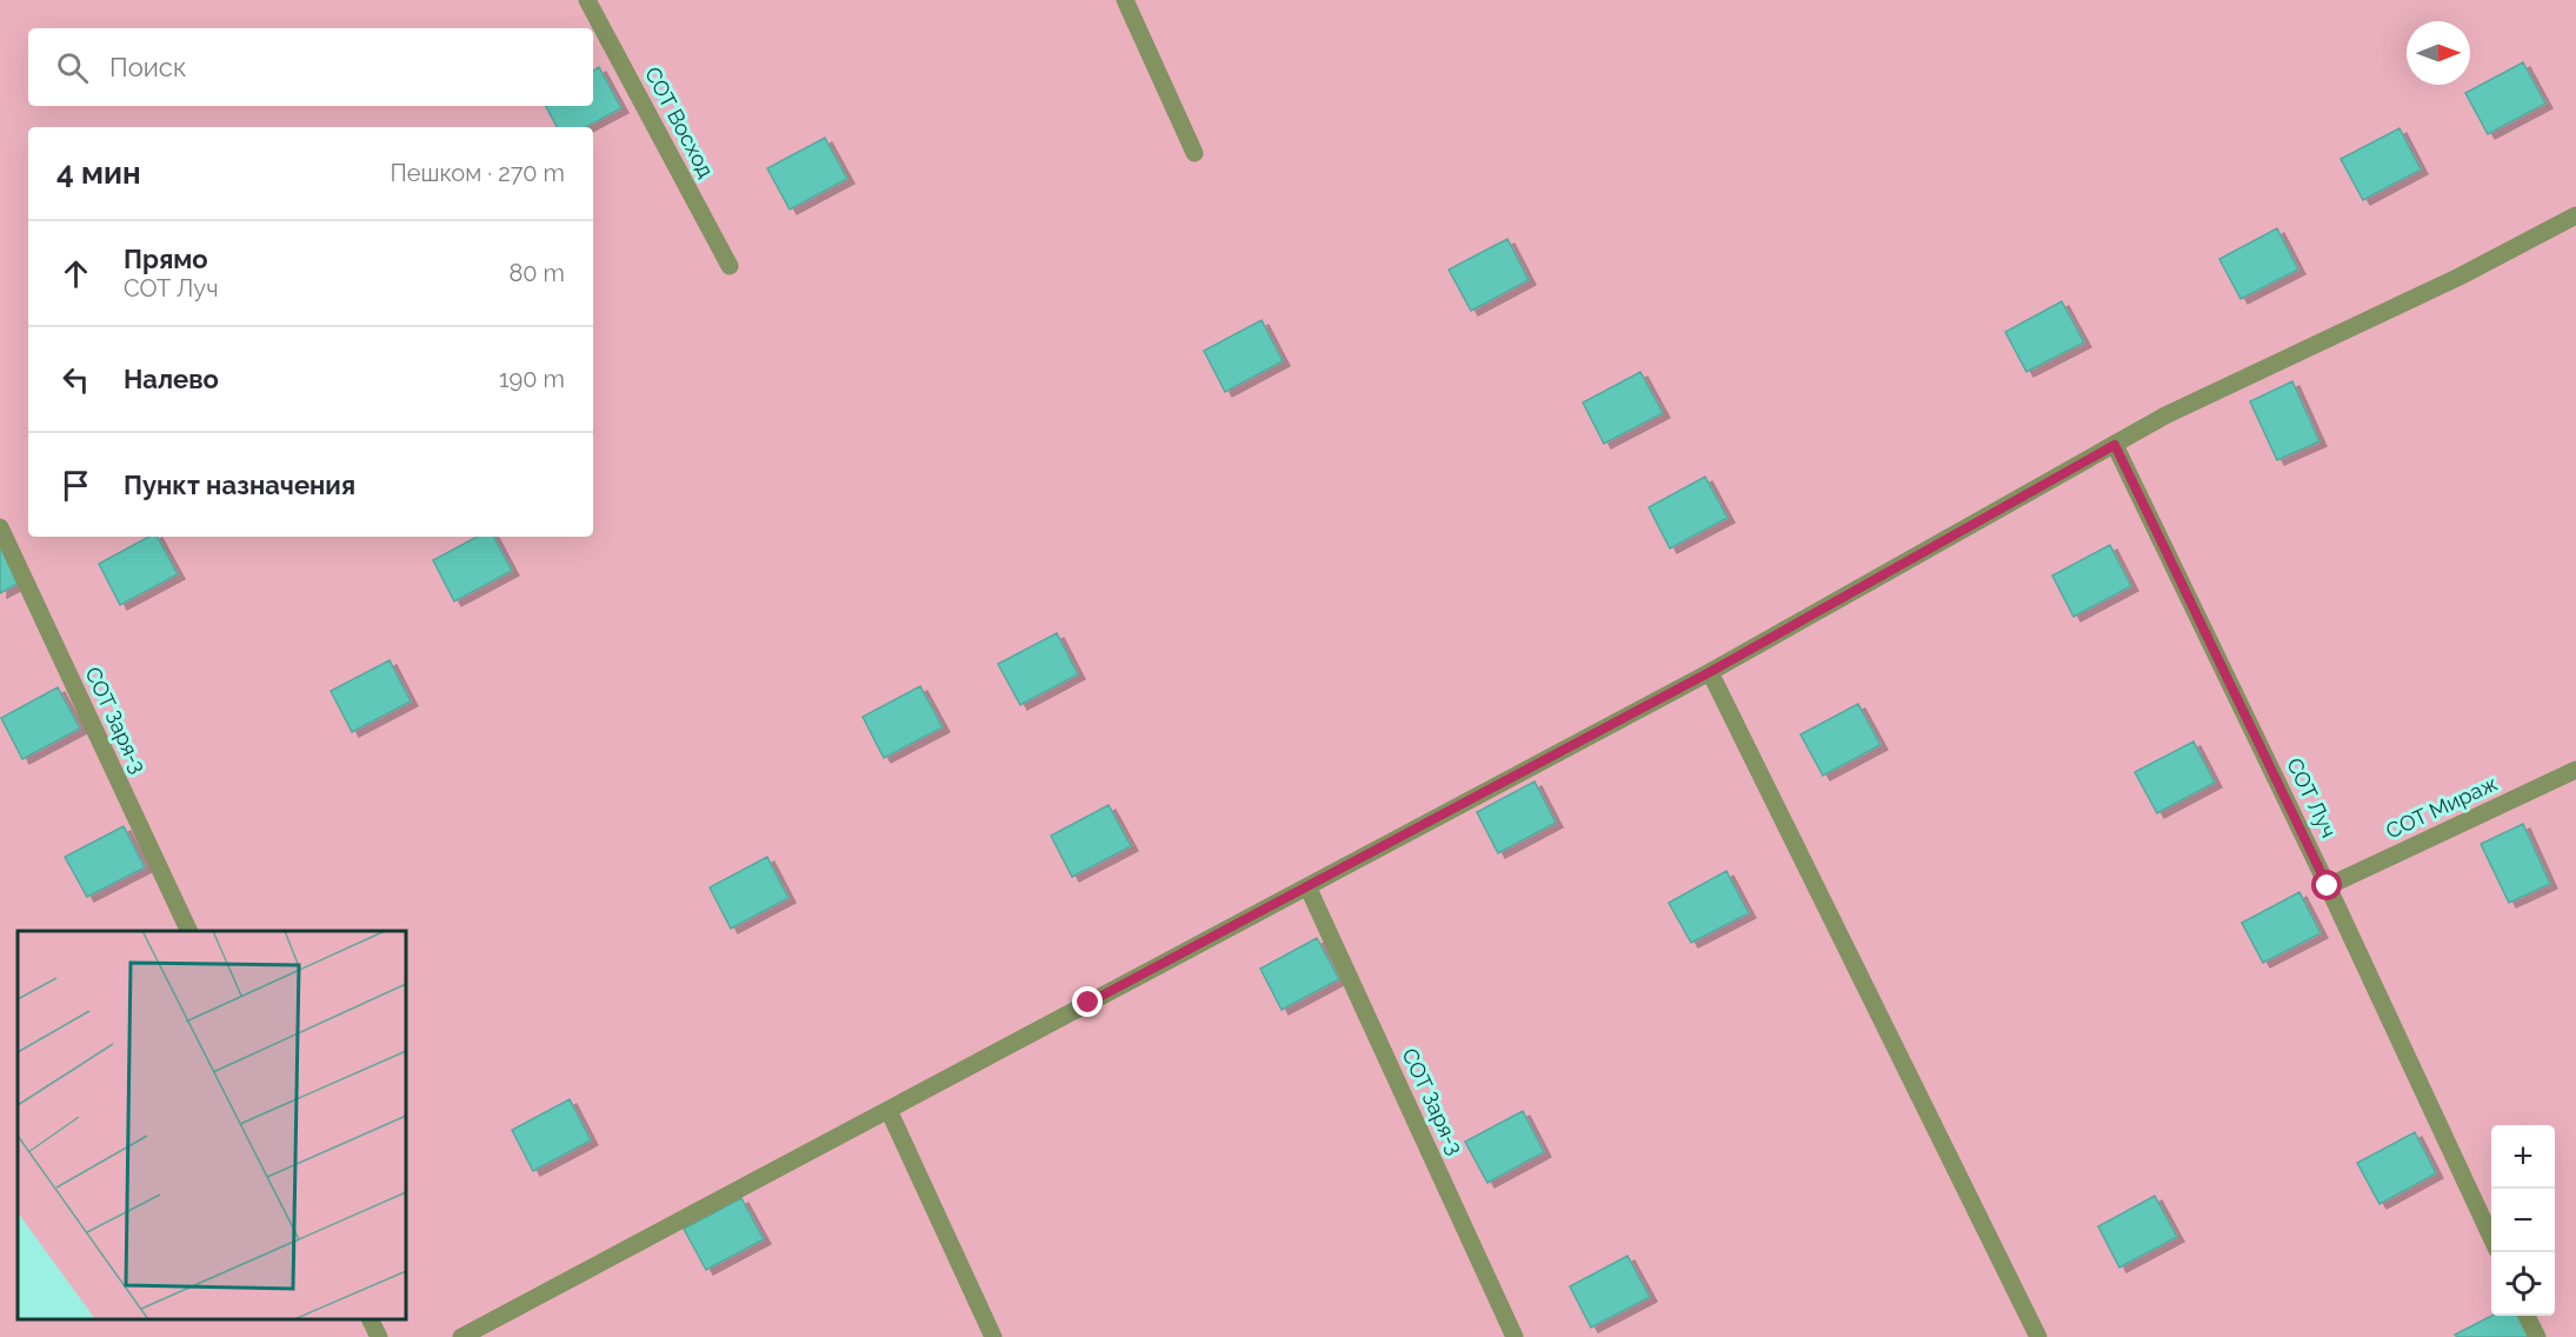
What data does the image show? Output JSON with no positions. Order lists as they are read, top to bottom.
{
  "streets": {
    "street": [
      "СОТ Восход",
      "СОТ Заря-3",
      "СОТ Луч",
      "СОТ Мираж"
    ]
  },
  "crossings": [
    ["СОТ Луч", "СОТ Мираж"]
  ],
  "north": "right",
  "page": {
    "search": "Поиск",
    "heading": ["4 мин", "Пешком · 270 m"],
    "list": [
      ["Прямо", "СОТ Луч", "80 m"],
      ["Налево", "190 m"],
      "Пункт назначения"
    ],
    "map_buttons": ["+", "−"]
  }
}
